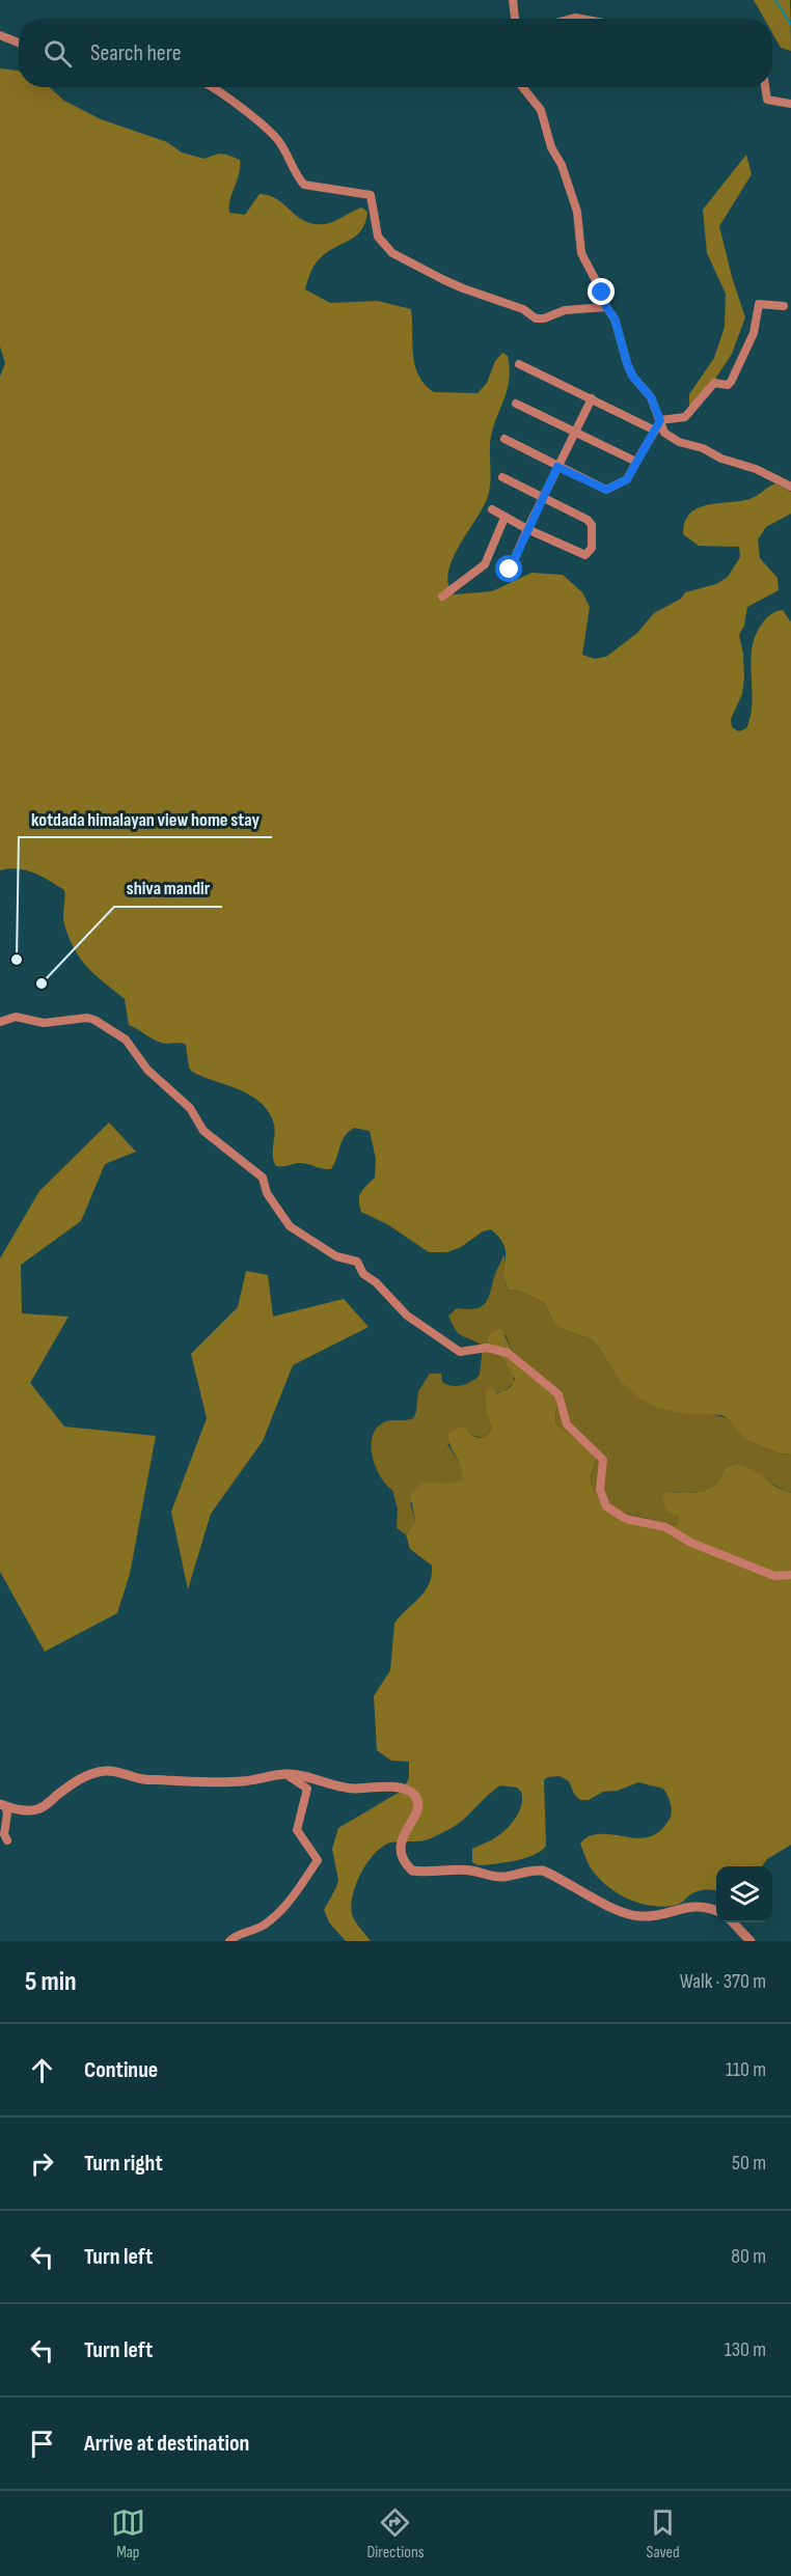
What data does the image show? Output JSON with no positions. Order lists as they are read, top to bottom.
{
  "places": ["kotdada himalayan view home stay", "shiva mandir"],
  "page": {
    "search": "Search here",
    "heading": ["5 min", "Walk · 370 m"],
    "list": [
      ["Continue", "110 m"],
      ["Turn right", "50 m"],
      ["Turn left", "80 m"],
      ["Turn left", "130 m"],
      "Arrive at destination"
    ],
    "nav": ["Map", "Directions", "Saved"]
  }
}
